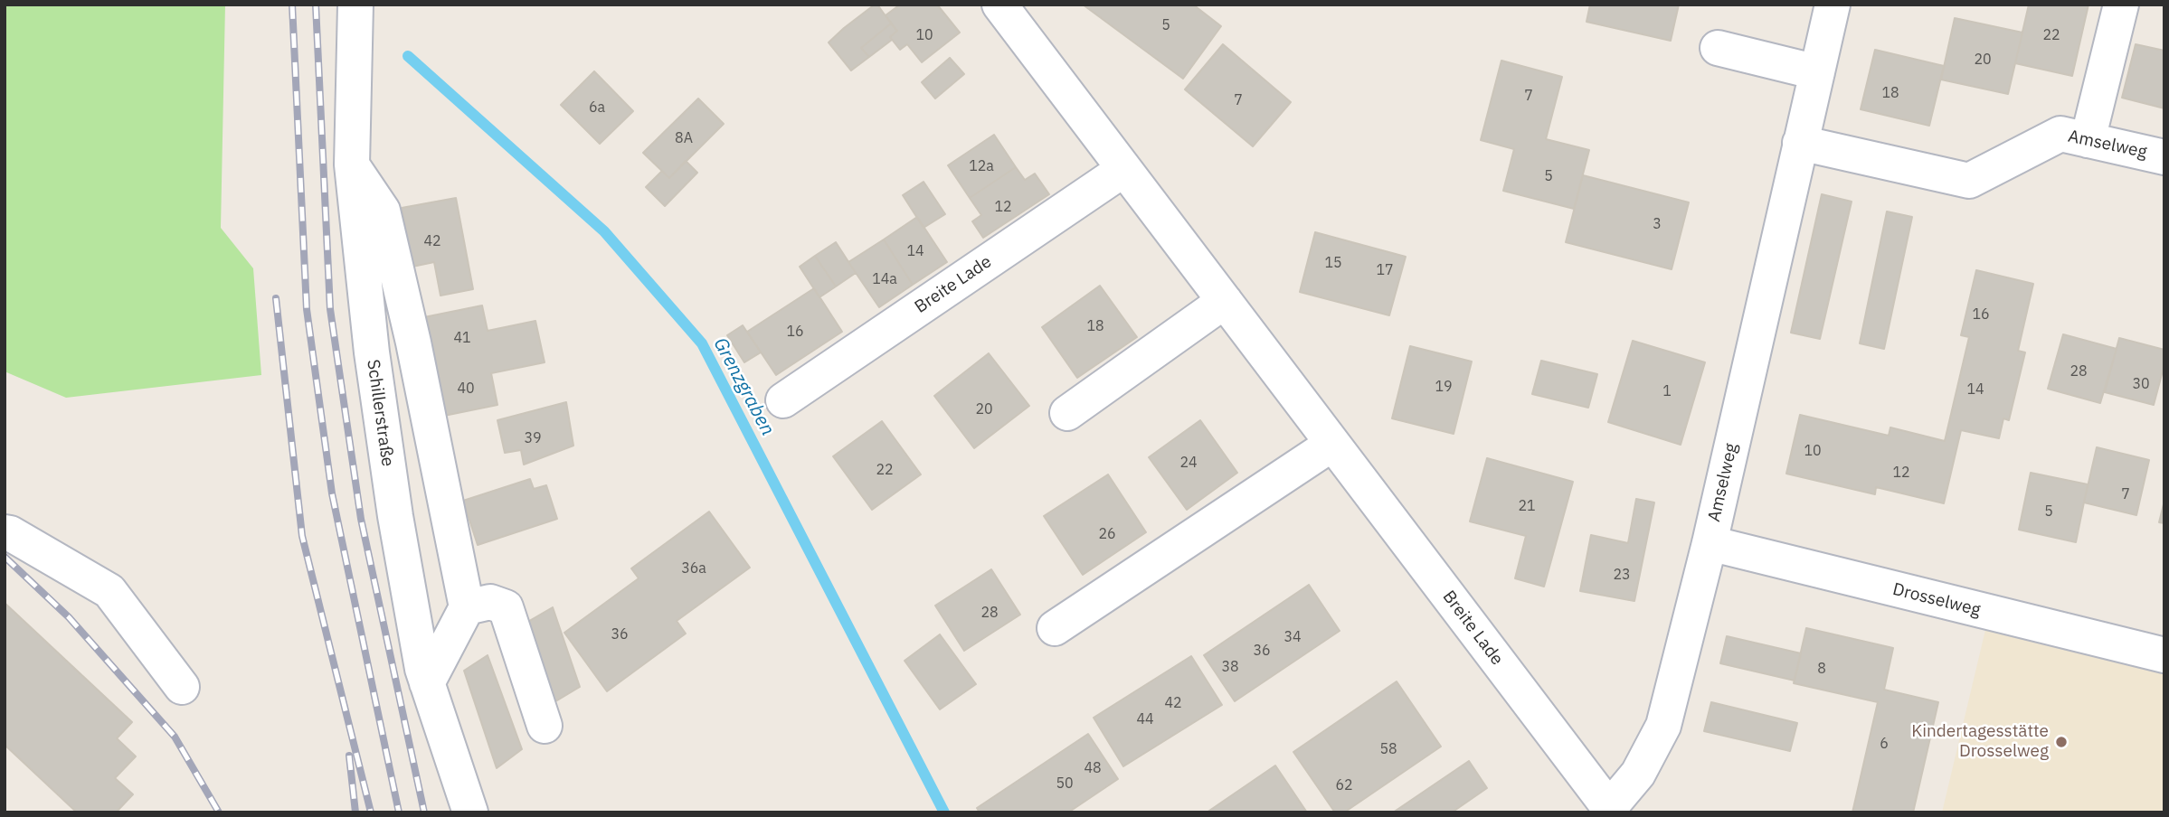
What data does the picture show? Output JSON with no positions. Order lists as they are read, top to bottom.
{
  "streets": {
    "street": [
      "Amselweg",
      "Breite Lade",
      "Schillerstraße",
      "Drosselweg"
    ]
  },
  "crossings": [
    ["Amselweg", "Breite Lade"],
    ["Amselweg", "Drosselweg"]
  ],
  "water": ["Grenzgraben"],
  "places": ["Kindertagesstätte Drosselweg"],
  "house_numbers": [
    "5",
    "10",
    "22",
    "20",
    "18",
    "7",
    "7",
    "6a",
    "8A",
    "12a",
    "5",
    "12",
    "3",
    "42",
    "14",
    "15",
    "17",
    "14a",
    "16",
    "18",
    "16",
    "41",
    "28",
    "30",
    "19",
    "40",
    "14",
    "1",
    "20",
    "39",
    "10",
    "24",
    "22",
    "12",
    "7",
    "21",
    "5",
    "26",
    "36a",
    "23",
    "28",
    "36",
    "34",
    "36",
    "38",
    "8",
    "42",
    "44",
    "6",
    "58",
    "48",
    "50",
    "62"
  ]
}
